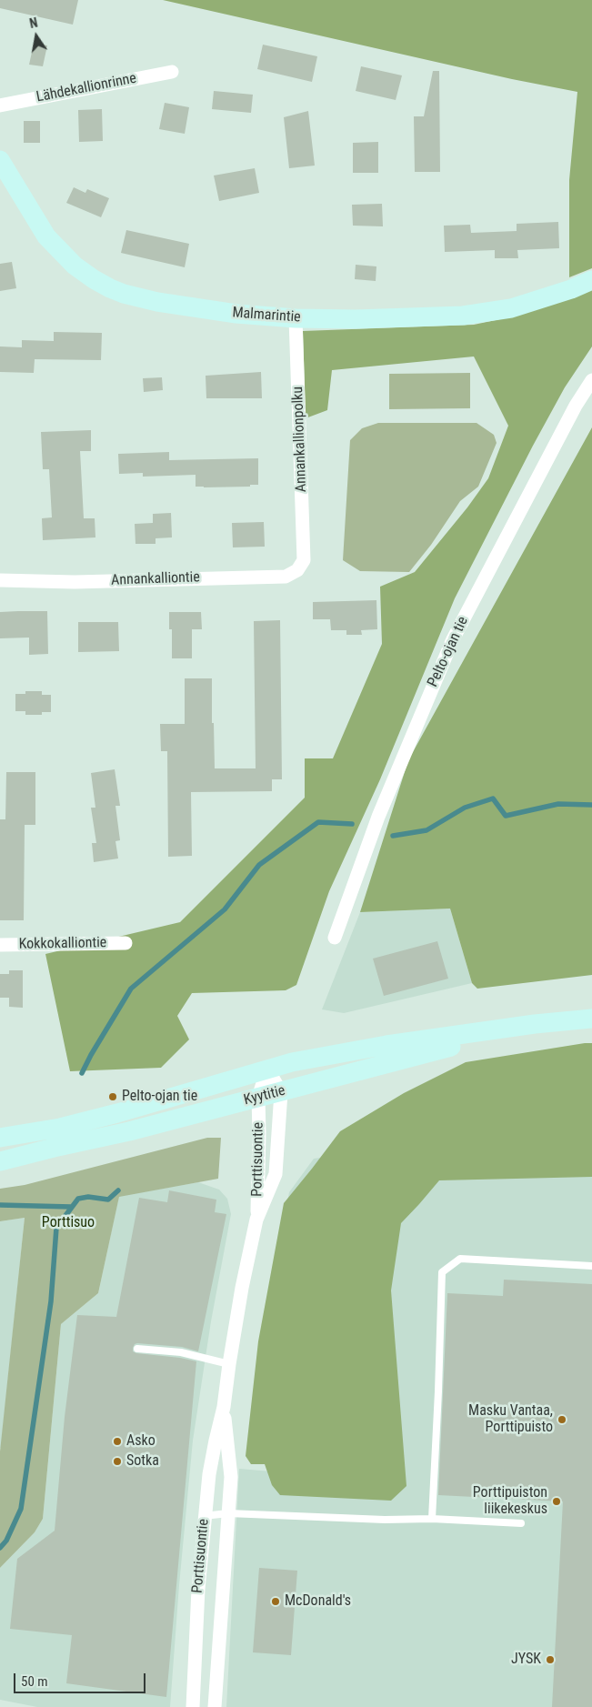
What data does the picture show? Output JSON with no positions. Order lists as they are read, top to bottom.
{
  "streets": {
    "main road": ["Malmarintie", "Kyytitie"],
    "street": [
      "Lähdekallionrinne",
      "Annankallionpolku",
      "Annankalliontie",
      "Pelto-ojan tie",
      "Kokkokalliontie",
      "Porttisuontie"
    ]
  },
  "crossings": [
    ["Malmarintie", "Annankallionpolku"],
    ["Annankallionpolku", "Annankalliontie"],
    ["Kyytitie", "Porttisuontie"]
  ],
  "parks": ["Porttisuo"],
  "places": [
    "Pelto-ojan tie",
    "Masku Vantaa, Porttipuisto",
    "Asko",
    "Sotka",
    "Porttipuiston liikekeskus",
    "McDonald's",
    "JYSK"
  ],
  "scale_bar": "50 m",
  "north": "top"
}
